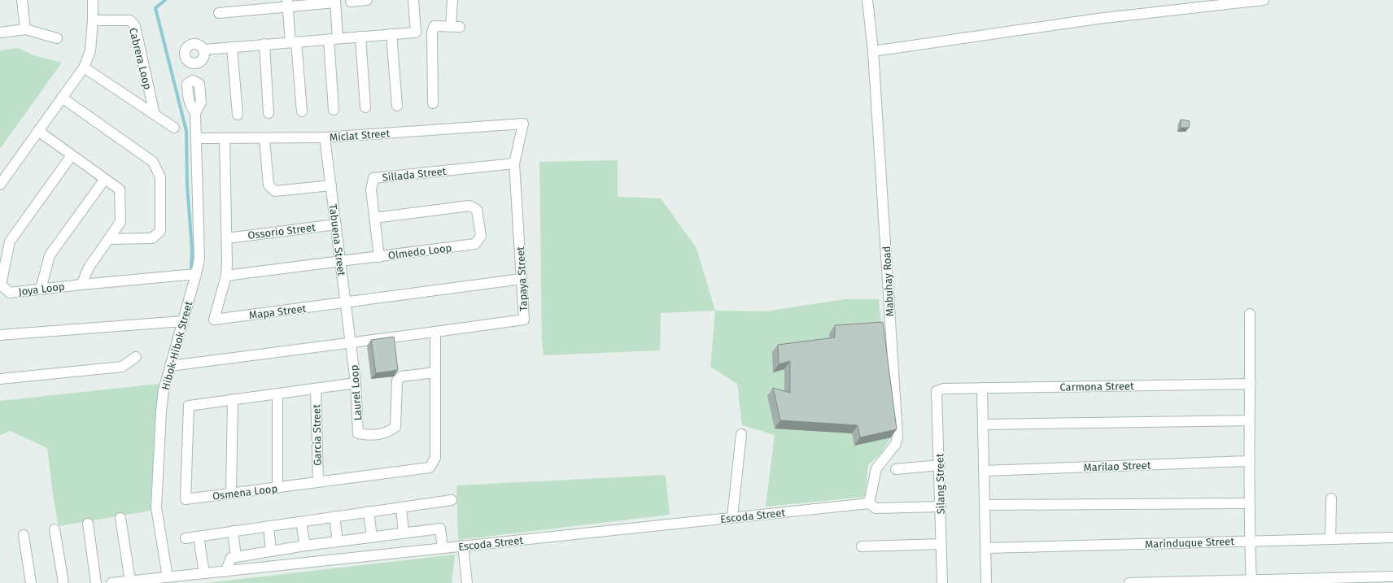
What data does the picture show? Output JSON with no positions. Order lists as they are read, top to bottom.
{
  "streets": {
    "street": [
      "Cabrera Loop",
      "Miclat Street",
      "Sillada Street",
      "Ossorio Street",
      "Tabuena Street",
      "Olmedo Loop",
      "Tapaya Street",
      "Mabuhay Road",
      "Joya Loop",
      "Mapa Street",
      "Hibok-Hibok Street",
      "Carmona Street",
      "Laurel Loop",
      "Garcia Street",
      "Marilao Street",
      "Silang Street",
      "Osmena Loop",
      "Escoda Street",
      "Marinduque Street"
    ]
  },
  "crossings": [
    ["Miclat Street", "Tabuena Street"],
    ["Miclat Street", "Tapaya Street"],
    ["Miclat Street", "Mapa Street"],
    ["Miclat Street", "Hibok-Hibok Street"],
    ["Sillada Street", "Olmedo Loop"],
    ["Sillada Street", "Tapaya Street"],
    ["Ossorio Street", "Tabuena Street"],
    ["Ossorio Street", "Mapa Street"],
    ["Tabuena Street", "Olmedo Loop"],
    ["Tabuena Street", "Tapaya Street"],
    ["Tabuena Street", "Mapa Street"],
    ["Tabuena Street", "Laurel Loop"],
    ["Olmedo Loop", "Mapa Street"],
    ["Tapaya Street", "Mapa Street"],
    ["Tapaya Street", "Hibok-Hibok Street"],
    ["Tapaya Street", "Laurel Loop"],
    ["Tapaya Street", "Osmena Loop"],
    ["Mabuhay Road", "Escoda Street"],
    ["Joya Loop", "Hibok-Hibok Street"],
    ["Hibok-Hibok Street", "Escoda Street"],
    ["Carmona Street", "Silang Street"],
    ["Laurel Loop", "Osmena Loop"],
    ["Garcia Street", "Osmena Loop"]
  ]
}
